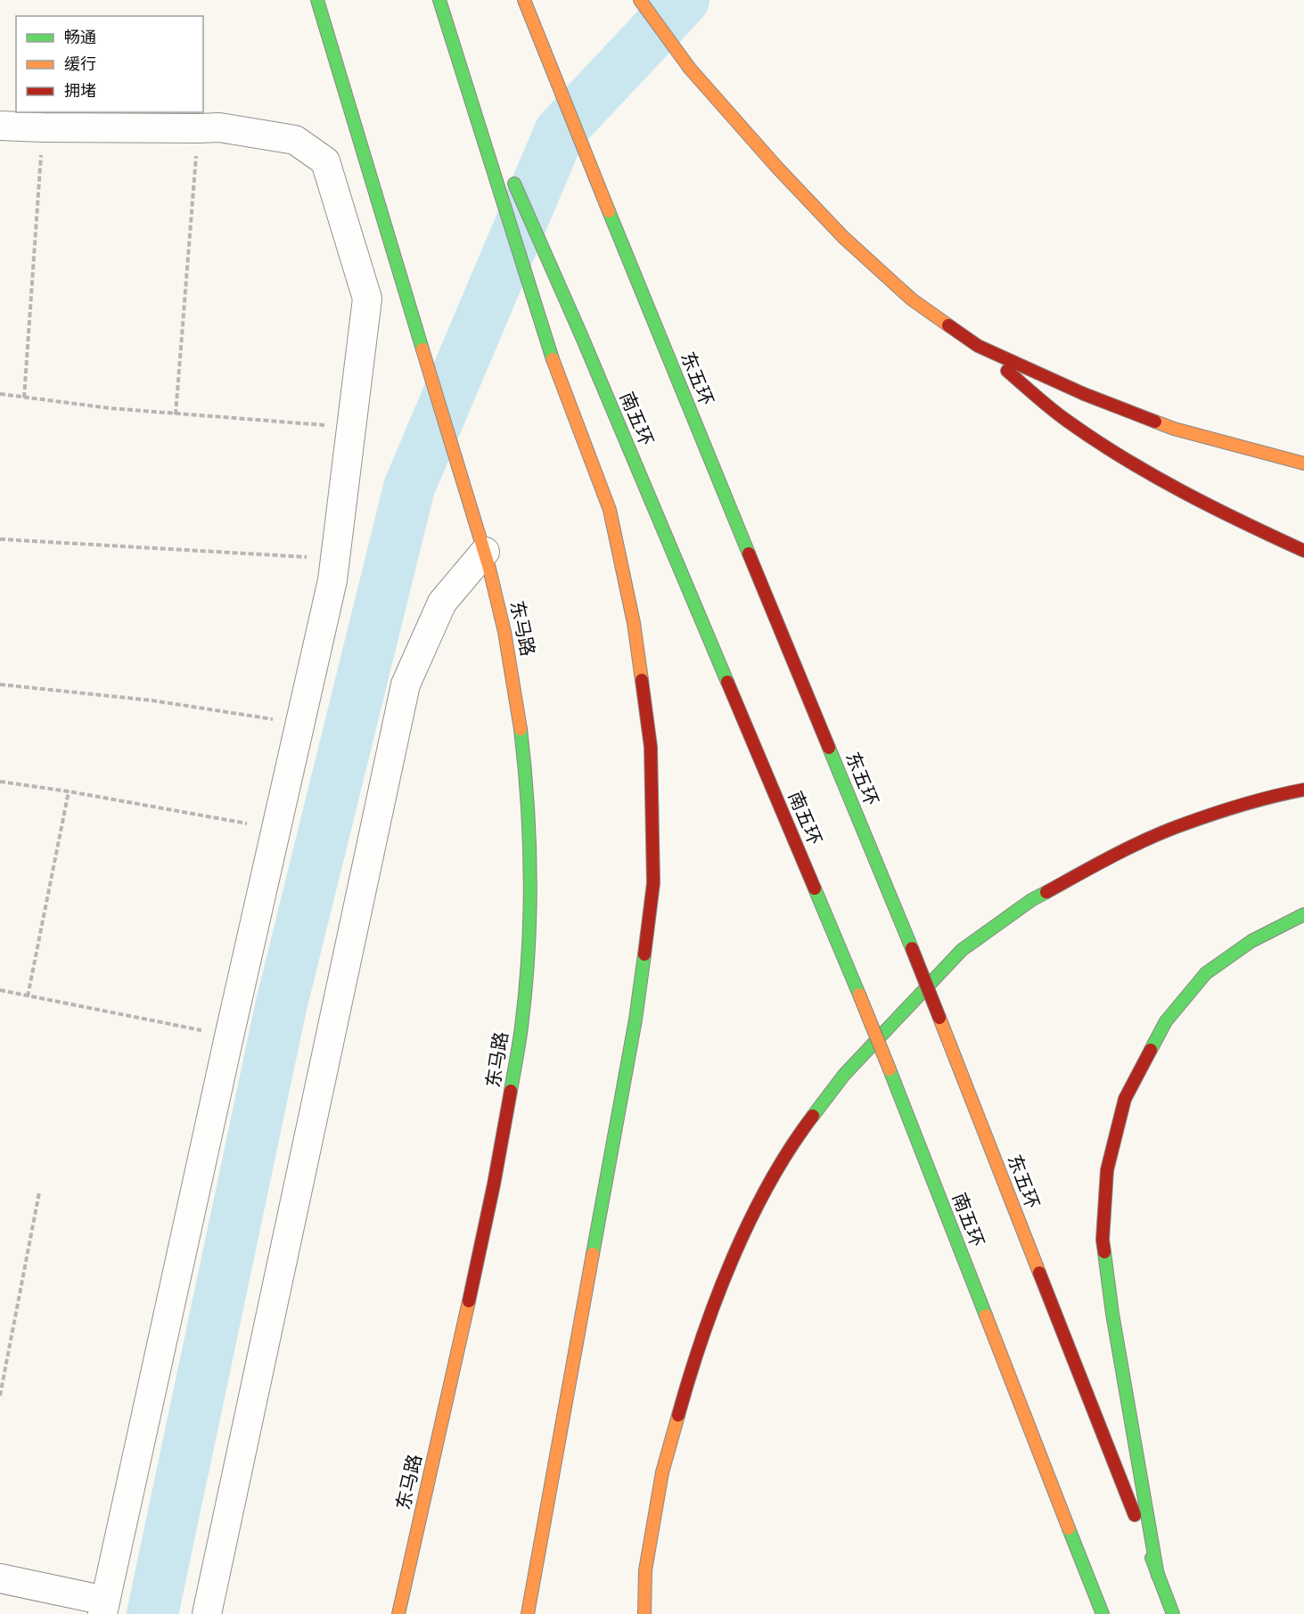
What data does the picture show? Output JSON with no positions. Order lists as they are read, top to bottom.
{
  "streets": {
    "main road": ["东五环", "南五环", "东马路"]
  },
  "legend": ["畅通", "缓行", "拥堵"]
}
